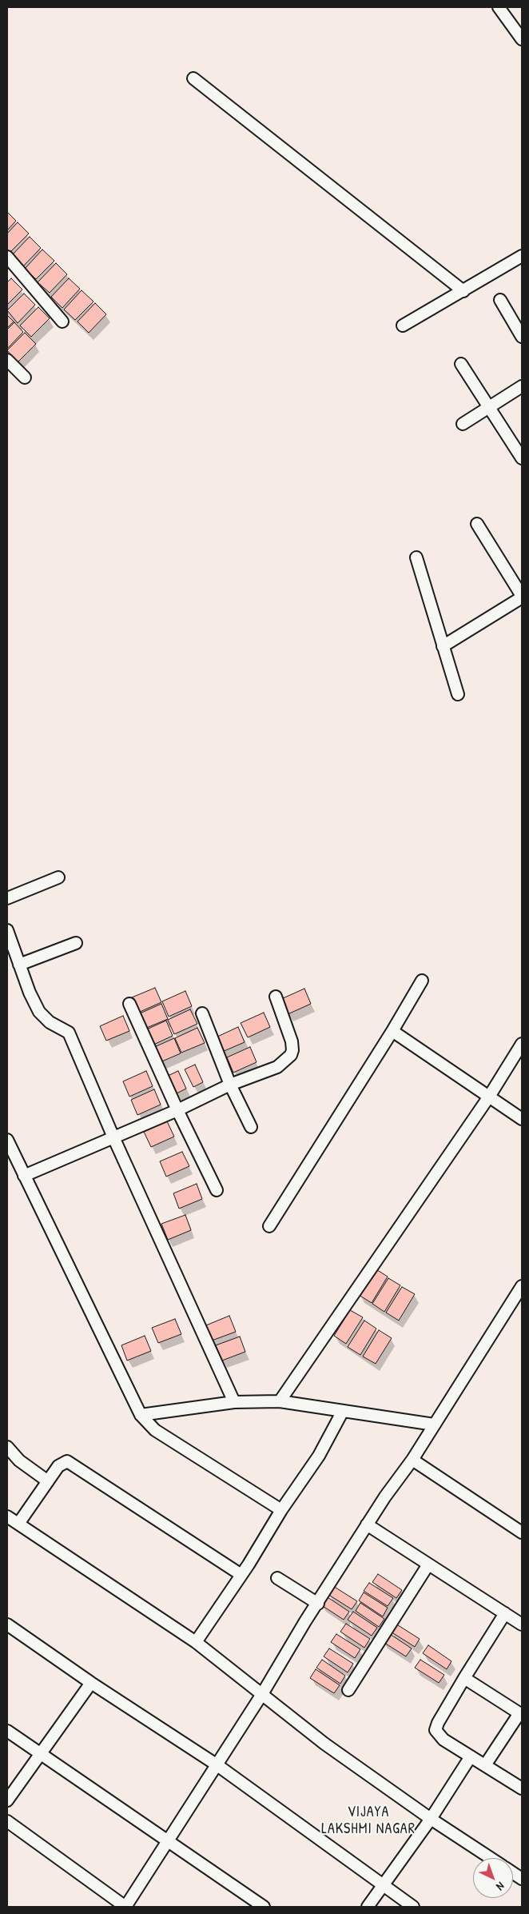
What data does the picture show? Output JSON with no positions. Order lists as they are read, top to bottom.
{
  "districts": ["VIJAYA LAKSHMI NAGAR"],
  "north": "bottom right"
}
